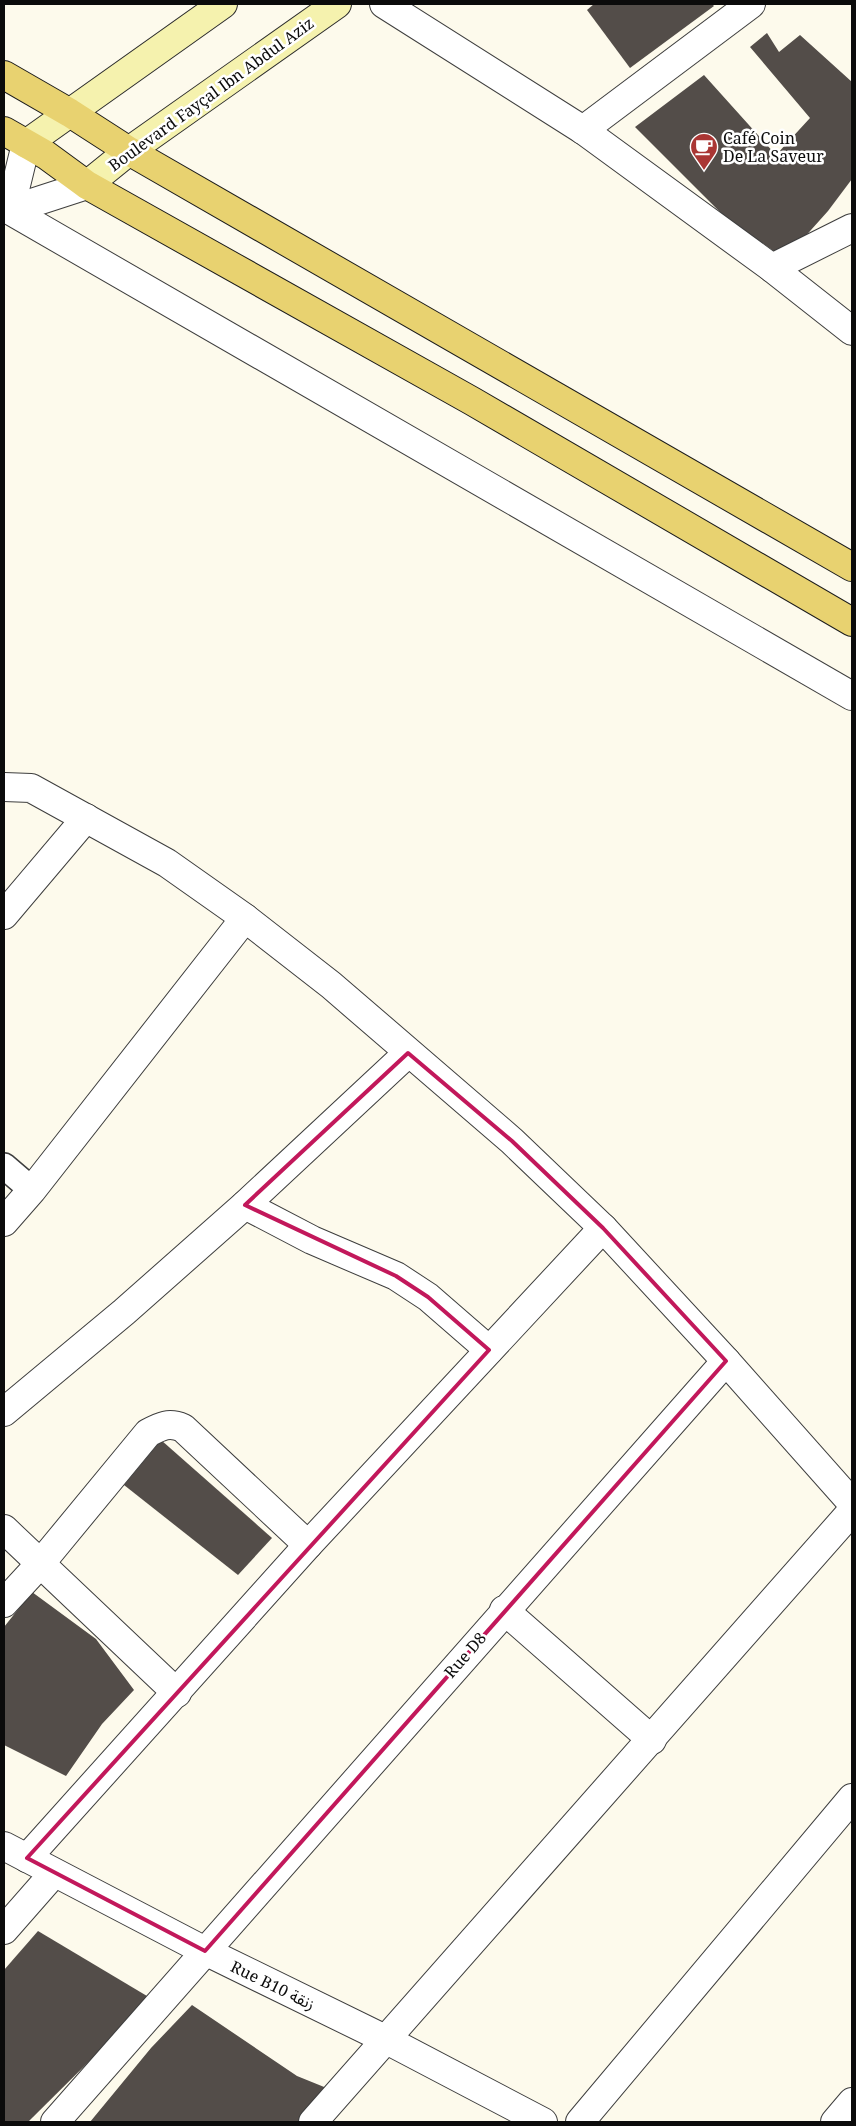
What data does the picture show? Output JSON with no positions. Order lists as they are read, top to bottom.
{
  "streets": {
    "main road": ["Boulevard Fayçal Ibn Abdul Aziz"],
    "street": ["Rue D8", "Rue B10 زنقة"]
  },
  "crossings": [
    ["Rue D8", "Rue B10 زنقة"]
  ],
  "places": {
    "cafe": ["Café Coin De La Saveur"]
  }
}
